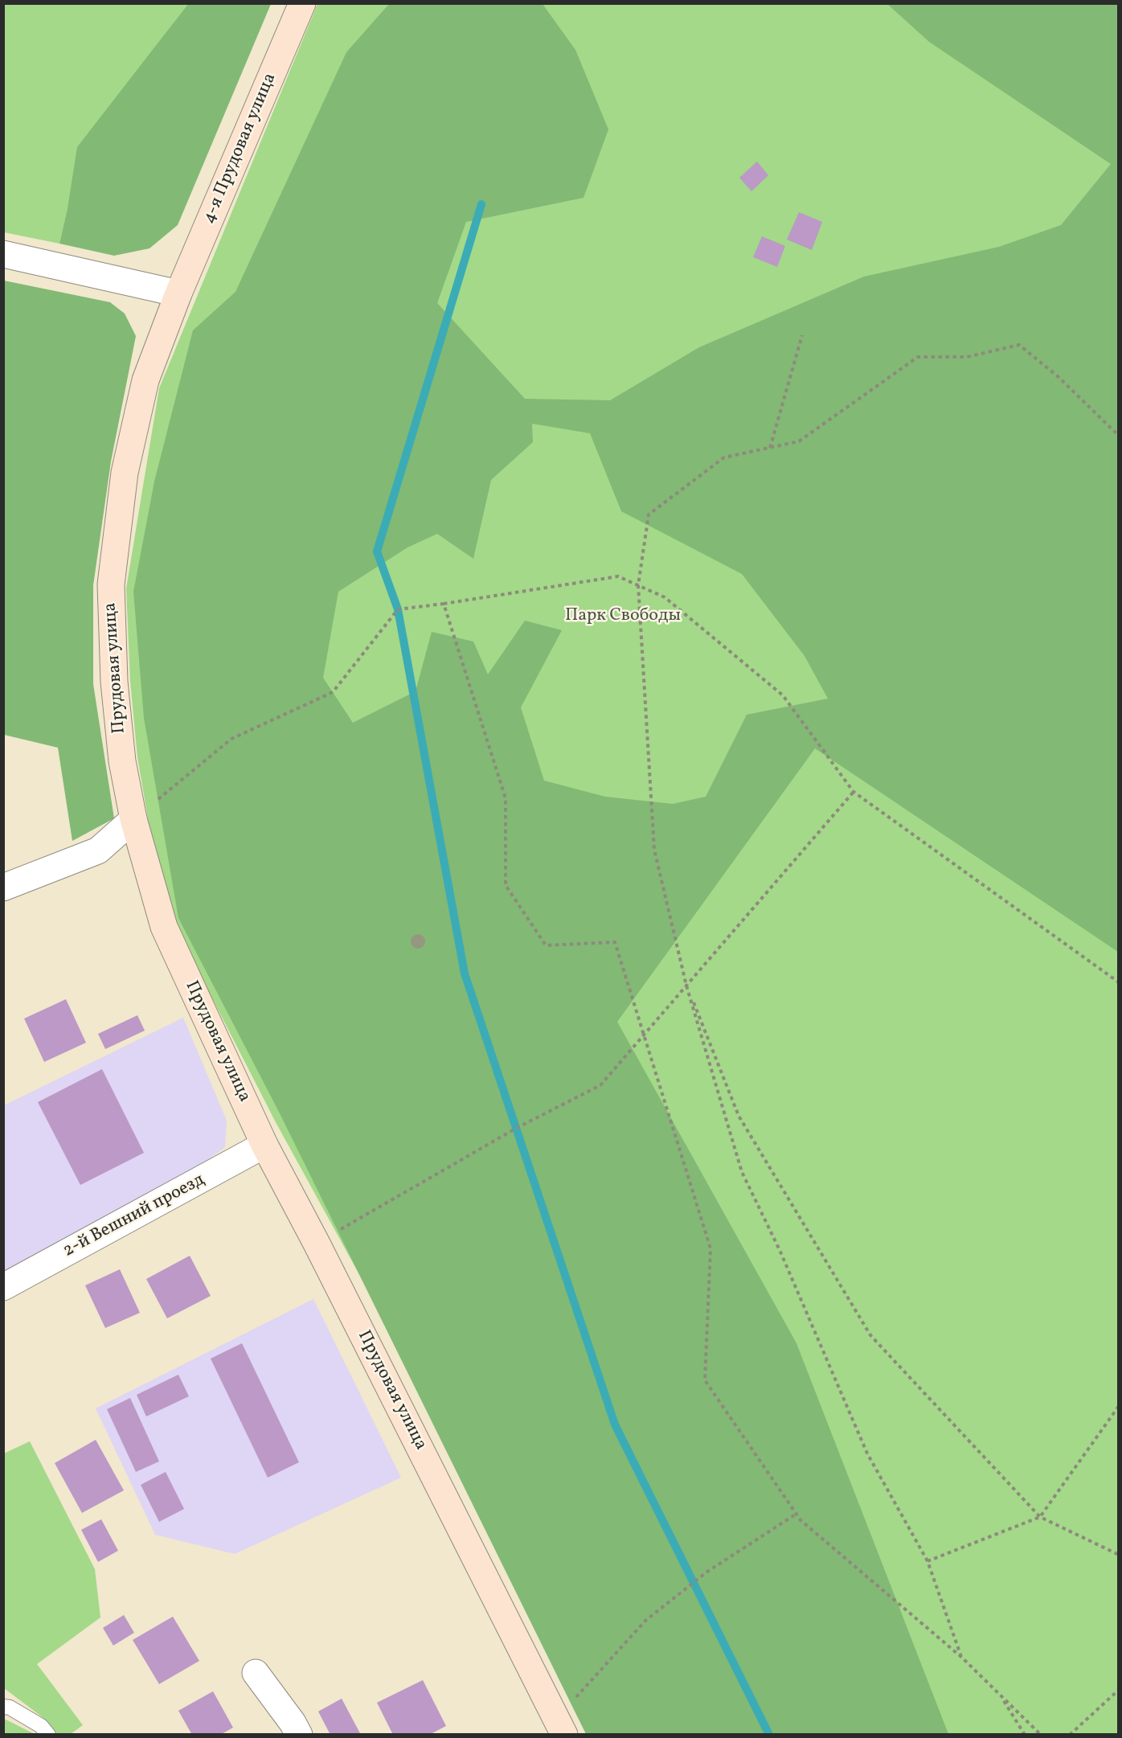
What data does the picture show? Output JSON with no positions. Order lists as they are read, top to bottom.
{
  "streets": {
    "main road": ["4-я Прудовая улица", "Прудовая улица"],
    "street": ["2-й Вешний проезд"]
  },
  "crossings": [
    ["4-я Прудовая улица", "Прудовая улица"],
    ["Прудовая улица", "2-й Вешний проезд"]
  ],
  "parks": ["Парк Свободы"]
}
